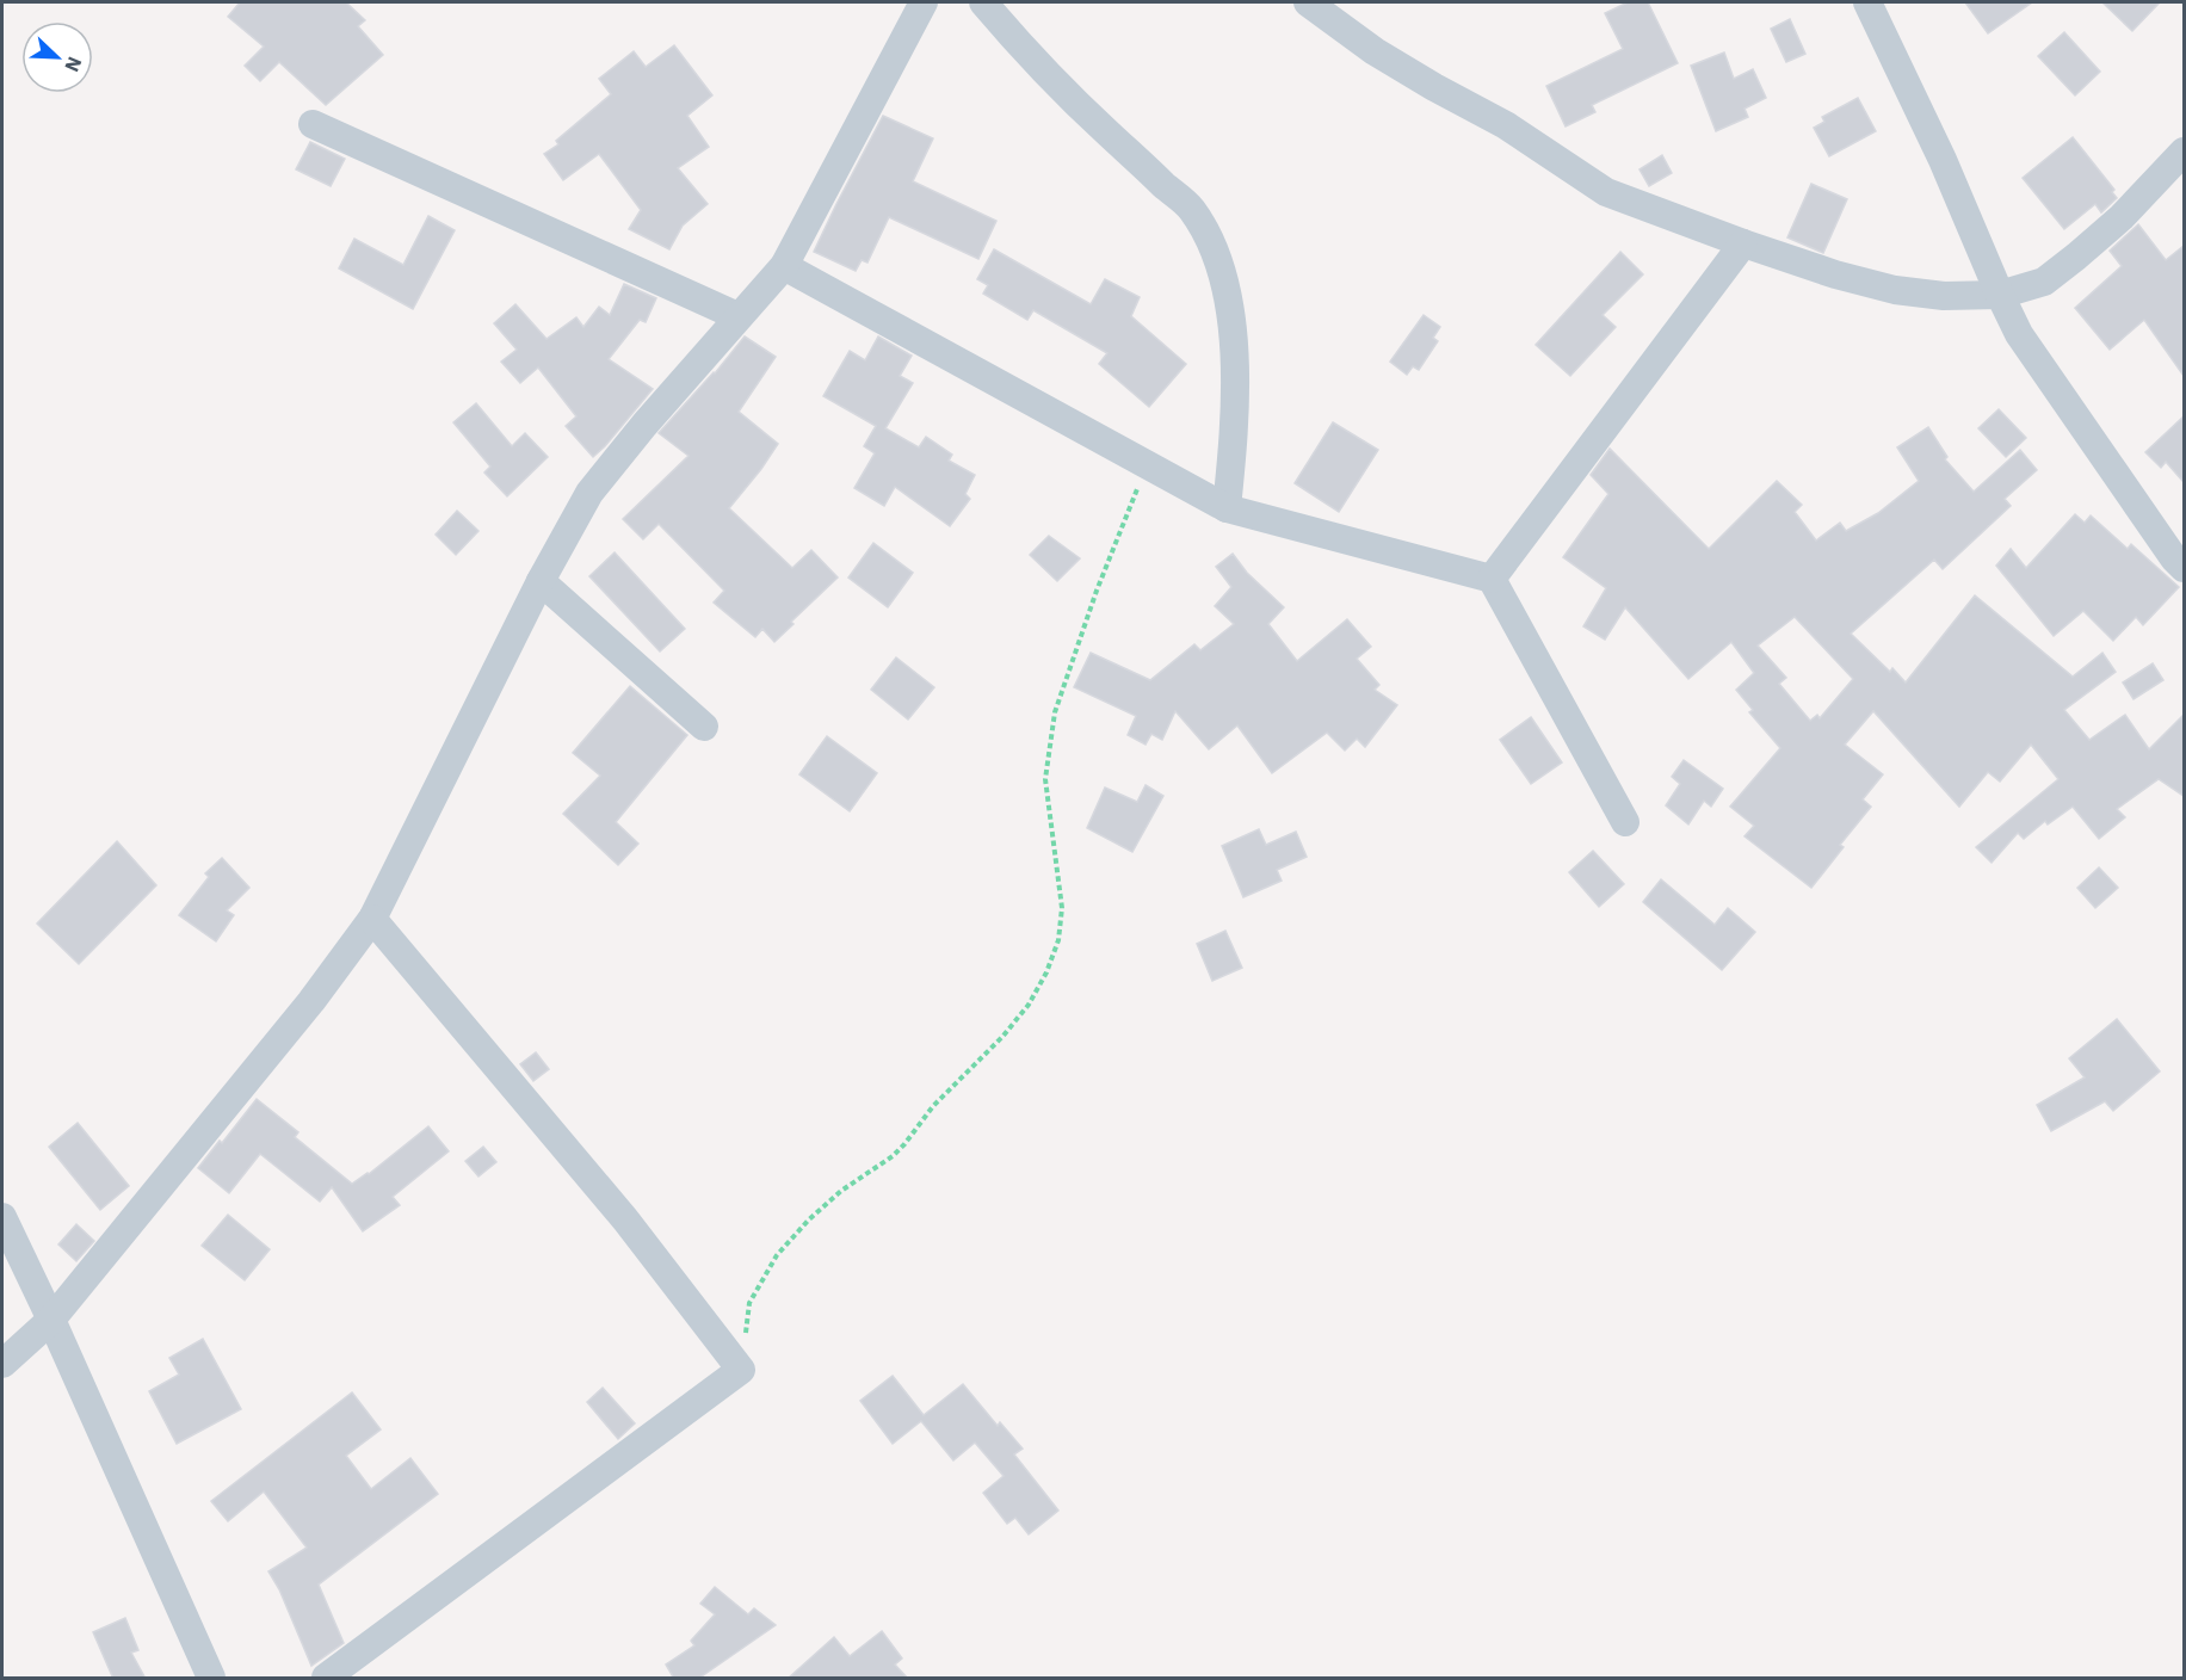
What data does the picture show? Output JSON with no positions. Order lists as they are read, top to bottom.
{
  "north": "bottom right"
}
